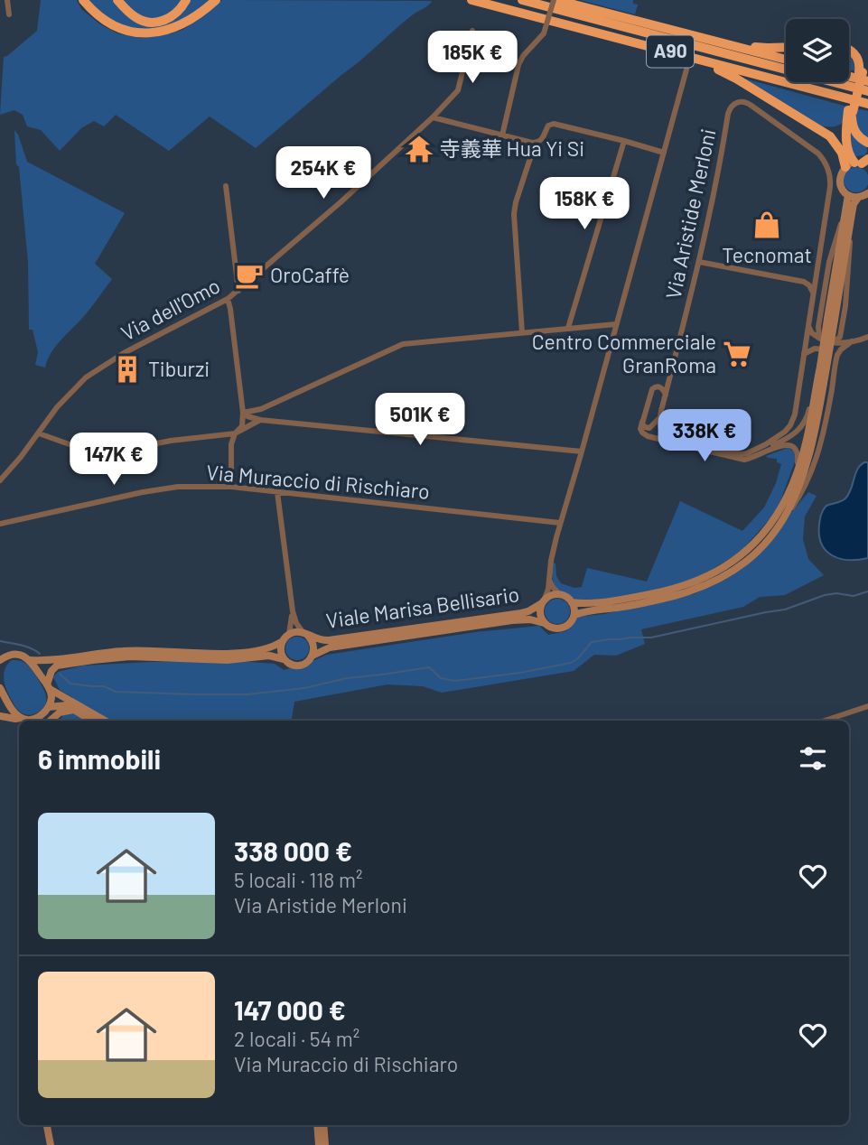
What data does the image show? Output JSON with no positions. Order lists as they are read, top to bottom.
{
  "streets": {
    "highway": ["A90"],
    "main road": ["Viale Marisa Bellisario"],
    "street": ["Via Aristide Merloni", "Via dell'Omo", "Via Muraccio di Rischiaro"]
  },
  "places": {
    "temple": ["寺義華 Hua Yi Si"],
    "shop": ["Tecnomat"],
    "cafe": ["OroCaffè"],
    "supermarket": ["Centro Commerciale GranRoma"],
    "building": ["Tiburzi"]
  },
  "page": {
    "price": [
      "185K €",
      "254K €",
      "158K €",
      "501K €",
      "338K €",
      "147K €"
    ],
    "heading": "6 immobili",
    "list": [
      {
        "name": "338 000 €",
        "note": "5 locali · 118 m² · Via Aristide Merloni"
      },
      {
        "name": "147 000 €",
        "note": "2 locali · 54 m² · Via Muraccio di Rischiaro"
      }
    ]
  }
}
